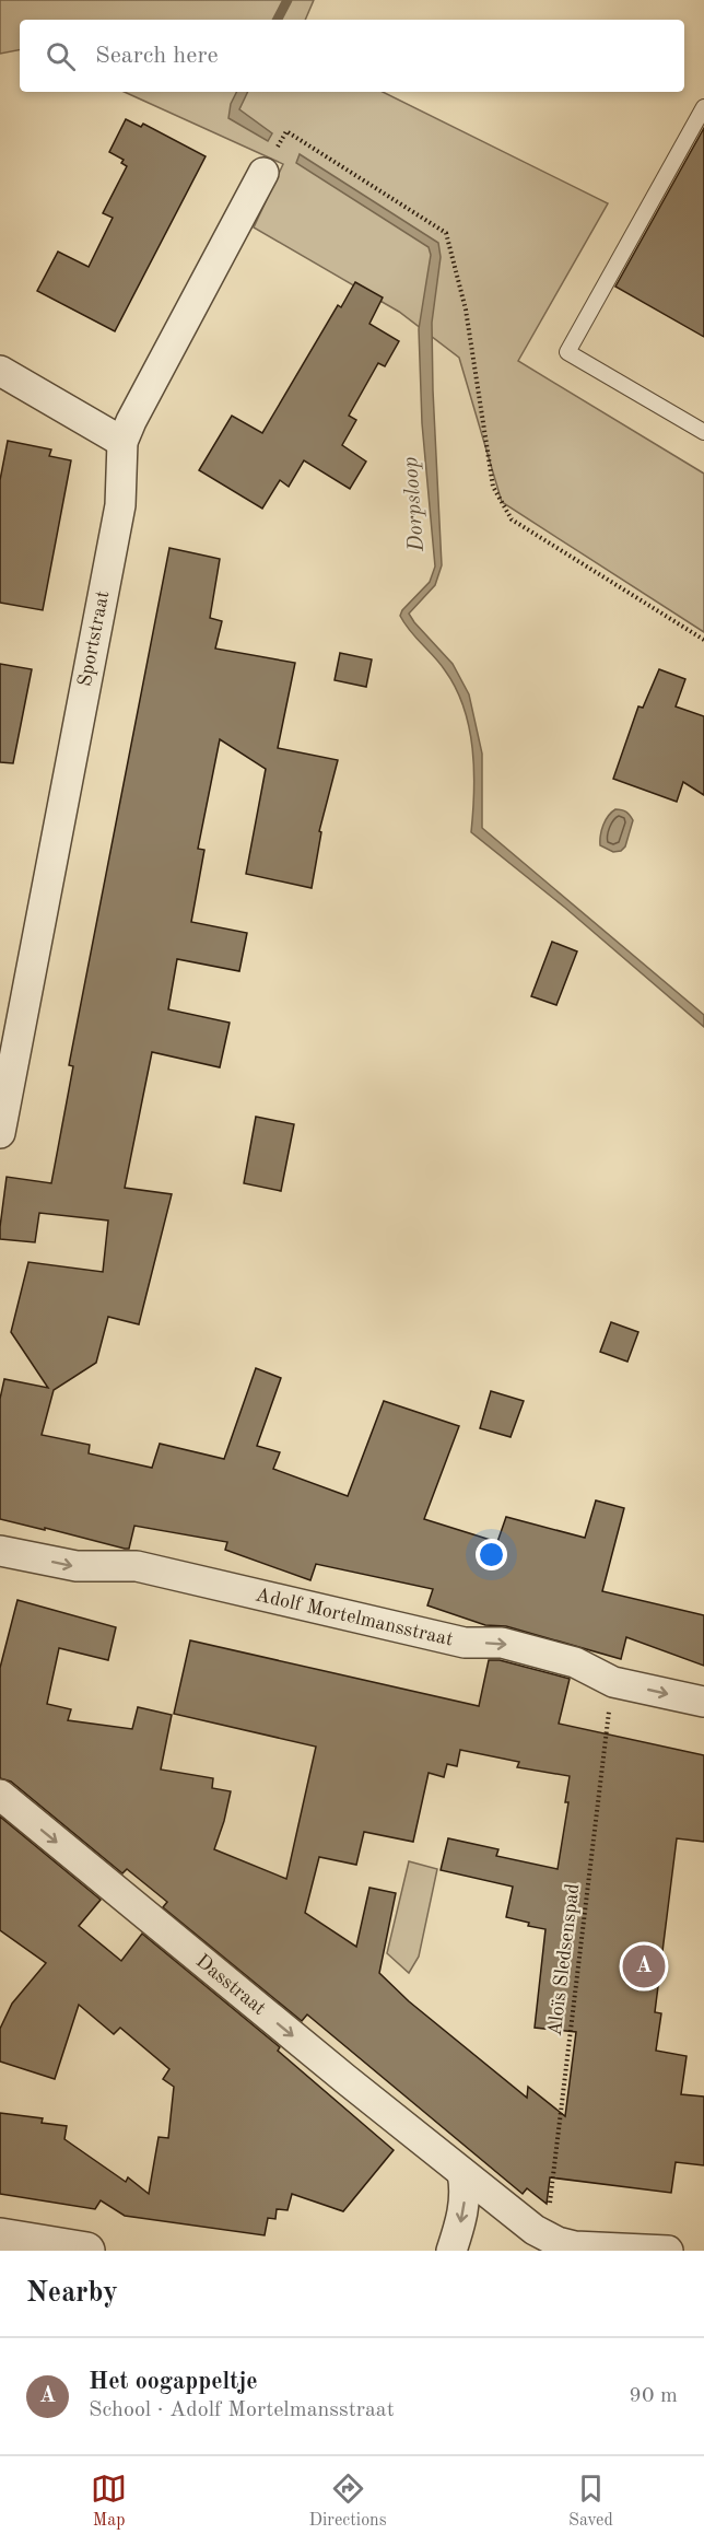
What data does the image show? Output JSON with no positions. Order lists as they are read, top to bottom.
{
  "streets": {
    "street": ["Sportstraat", "Adolf Mortelmansstraat", "Dasstraat"],
    "path": ["Aloïs Sledsenspad"]
  },
  "crossings": [
    ["Adolf Mortelmansstraat", "Aloïs Sledsenspad"],
    ["Aloïs Sledsenspad", "Dasstraat"]
  ],
  "one_way": ["Adolf Mortelmansstraat", "Dasstraat"],
  "water": ["Dorpsloop"],
  "page": {
    "search": "Search here",
    "pins": "A",
    "heading": "Nearby",
    "list": [
      {
        "mark": "A",
        "name": "Het oogappeltje",
        "note": "School · Adolf Mortelmansstraat",
        "value": "90 m"
      }
    ],
    "nav": ["Map", "Directions", "Saved"]
  }
}
